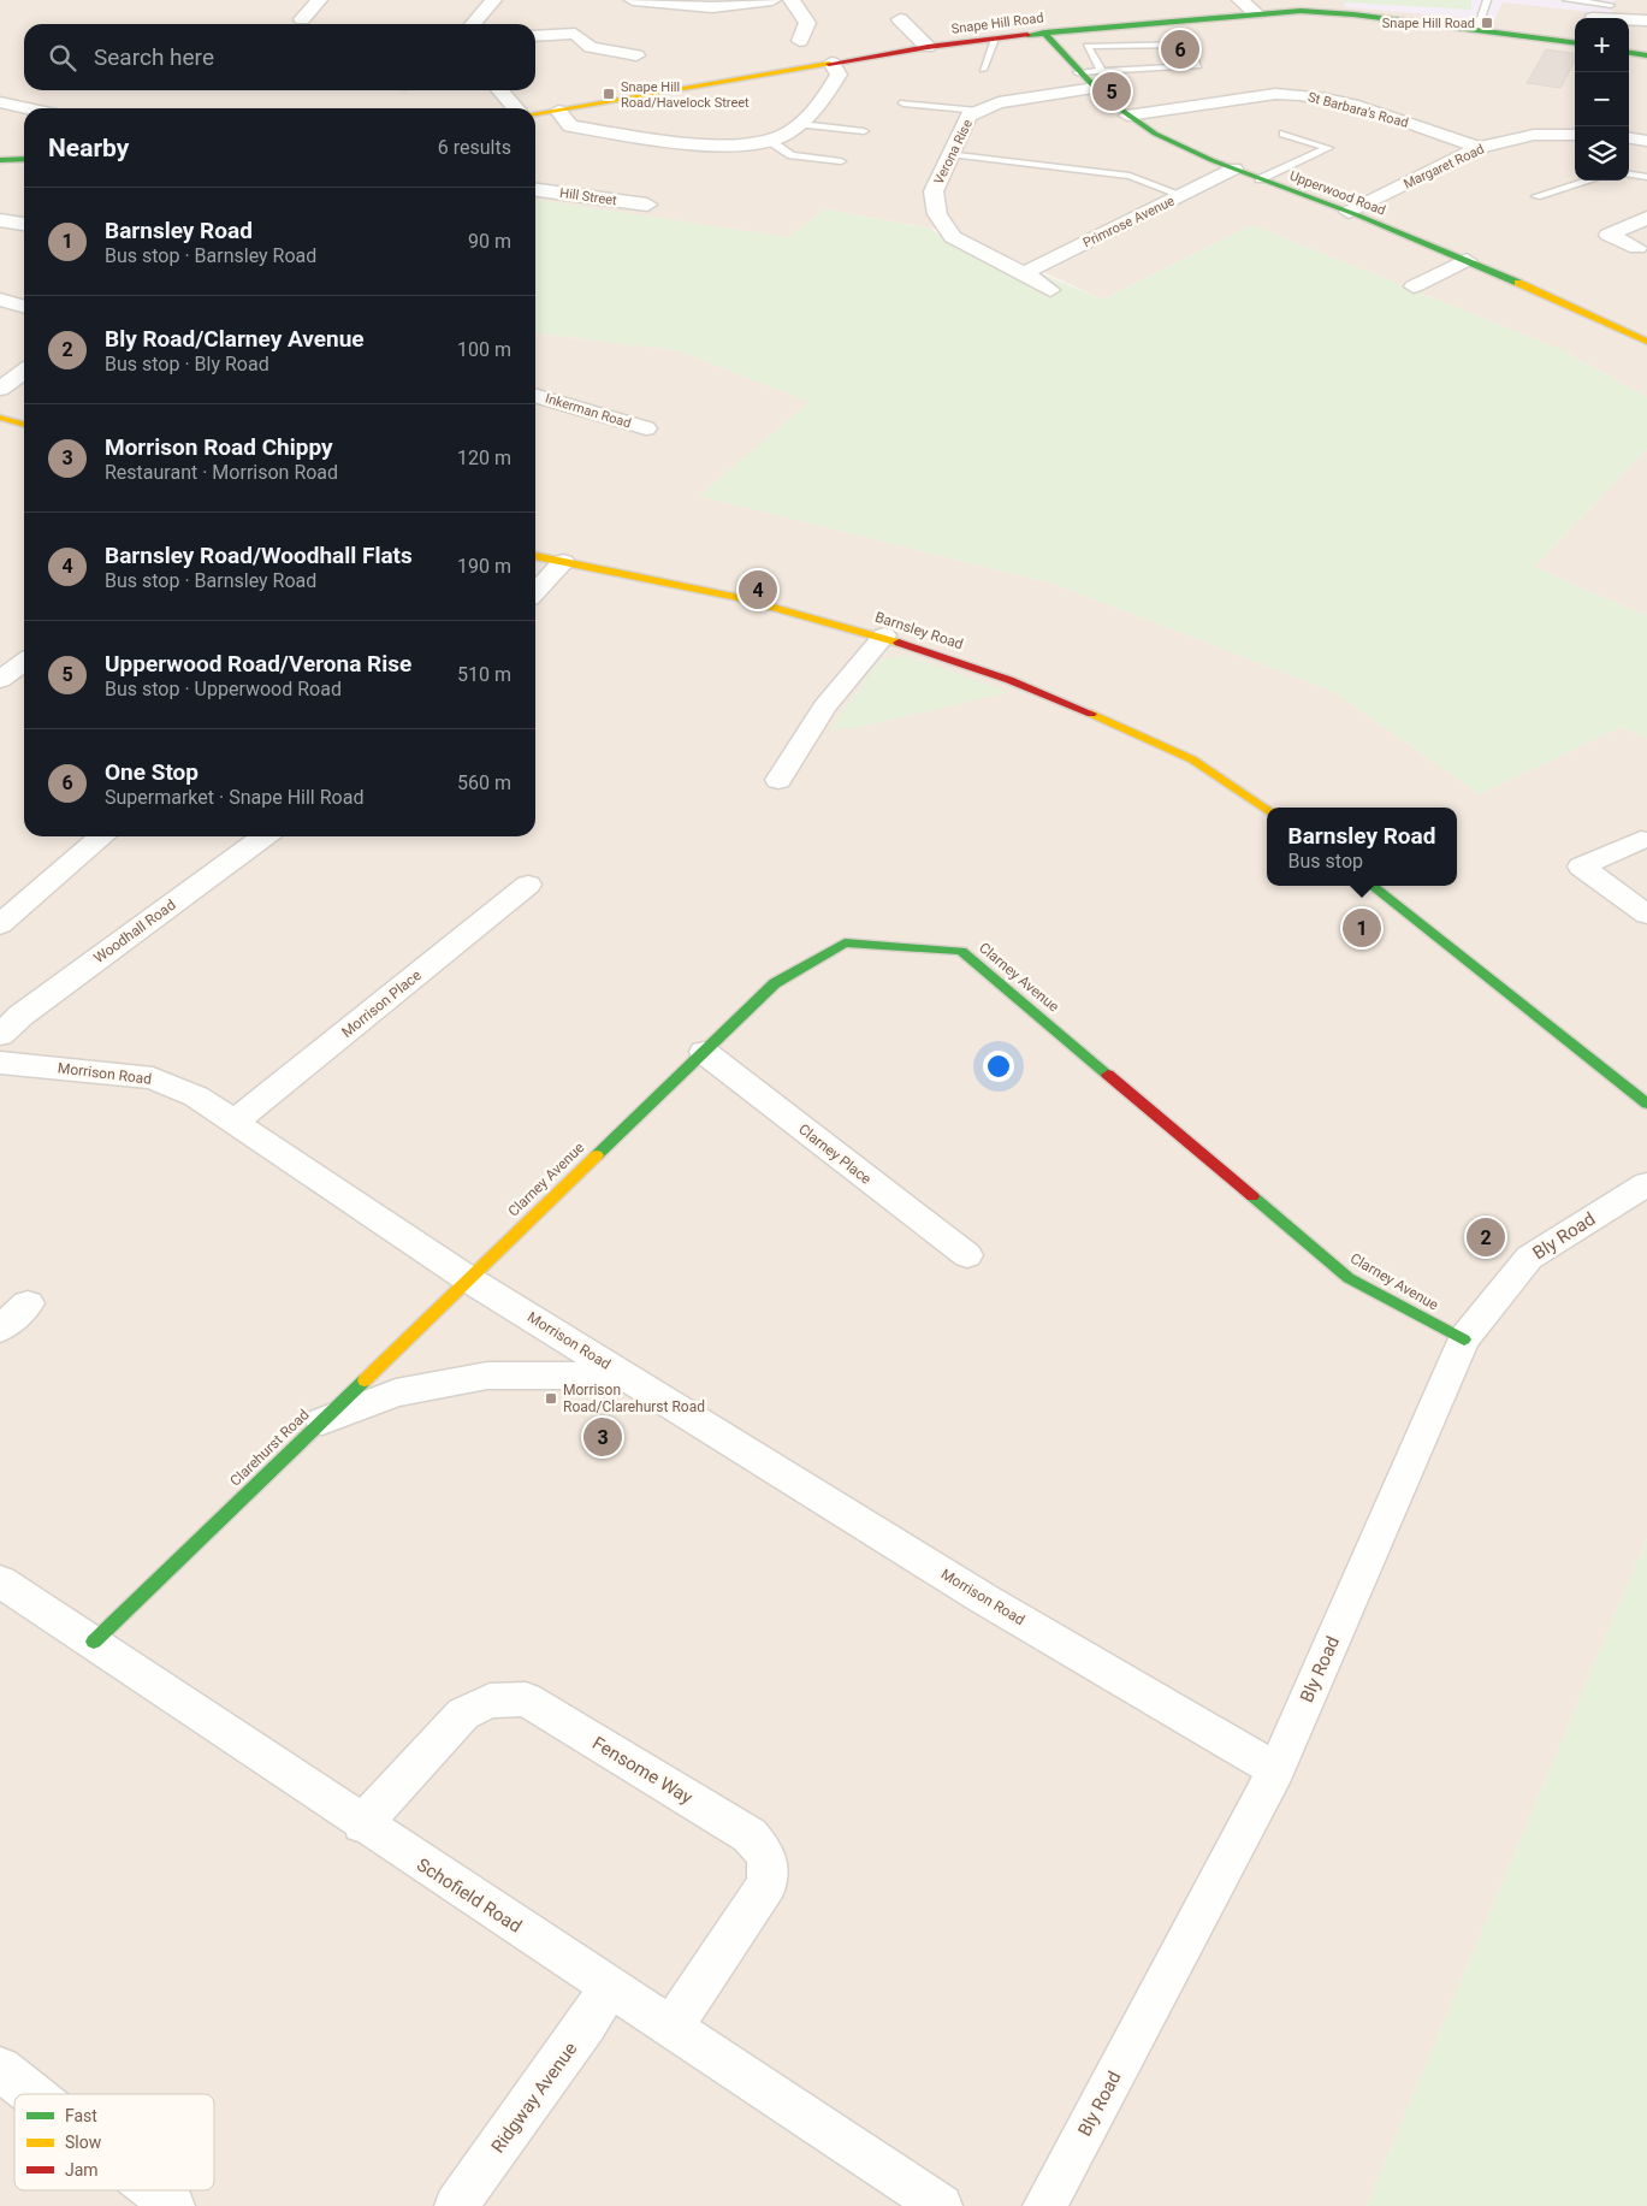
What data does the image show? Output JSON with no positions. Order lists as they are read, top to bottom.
{
  "streets": {
    "street": [
      "Snape Hill Road",
      "St Barbara's Road",
      "Verona Rise",
      "Margaret Road",
      "Upperwood Road",
      "Hill Street",
      "Primrose Avenue",
      "Inkerman Road",
      "Barnsley Road",
      "Woodhall Road",
      "Clarney Avenue",
      "Morrison Place",
      "Morrison Road",
      "Clarney Place",
      "Bly Road",
      "Clarehurst Road",
      "Fensome Way",
      "Schofield Road",
      "Ridgway Avenue"
    ]
  },
  "crossings": [
    ["Snape Hill Road", "Upperwood Road"],
    ["St Barbara's Road", "Margaret Road"],
    ["St Barbara's Road", "Upperwood Road"],
    ["Verona Rise", "Upperwood Road"],
    ["Verona Rise", "Primrose Avenue"],
    ["Margaret Road", "Upperwood Road"],
    ["Upperwood Road", "Primrose Avenue"],
    ["Clarney Avenue", "Morrison Road"],
    ["Clarney Avenue", "Clarney Place"],
    ["Clarney Avenue", "Bly Road"],
    ["Clarney Avenue", "Clarehurst Road"],
    ["Morrison Place", "Morrison Road"],
    ["Morrison Road", "Bly Road"],
    ["Morrison Road", "Clarehurst Road"],
    ["Clarehurst Road", "Schofield Road"],
    ["Fensome Way", "Schofield Road"],
    ["Schofield Road", "Ridgway Avenue"]
  ],
  "places": {
    "transit": ["Snape Hill Road", "Snape Hill Road/Havelock Street", "Morrison Road/Clarehurst Road"]
  },
  "legend": ["Fast", "Slow", "Jam"],
  "page": {
    "map_buttons": ["+", "−"],
    "search": "Search here",
    "pins": [
      "6",
      "5",
      "4",
      "1",
      "2",
      "3"
    ],
    "heading": ["Nearby", "6 results"],
    "list": [
      {
        "mark": "1",
        "name": "Barnsley Road",
        "note": "Bus stop · Barnsley Road",
        "value": "90 m"
      },
      {
        "mark": "2",
        "name": "Bly Road/Clarney Avenue",
        "note": "Bus stop · Bly Road",
        "value": "100 m"
      },
      {
        "mark": "3",
        "name": "Morrison Road Chippy",
        "note": "Restaurant · Morrison Road",
        "value": "120 m"
      },
      {
        "mark": "4",
        "name": "Barnsley Road/Woodhall Flats",
        "note": "Bus stop · Barnsley Road",
        "value": "190 m"
      },
      {
        "mark": "5",
        "name": "Upperwood Road/Verona Rise",
        "note": "Bus stop · Upperwood Road",
        "value": "510 m"
      },
      {
        "mark": "6",
        "name": "One Stop",
        "note": "Supermarket · Snape Hill Road",
        "value": "560 m"
      }
    ],
    "popup": ["Barnsley Road", "Bus stop"]
  }
}
